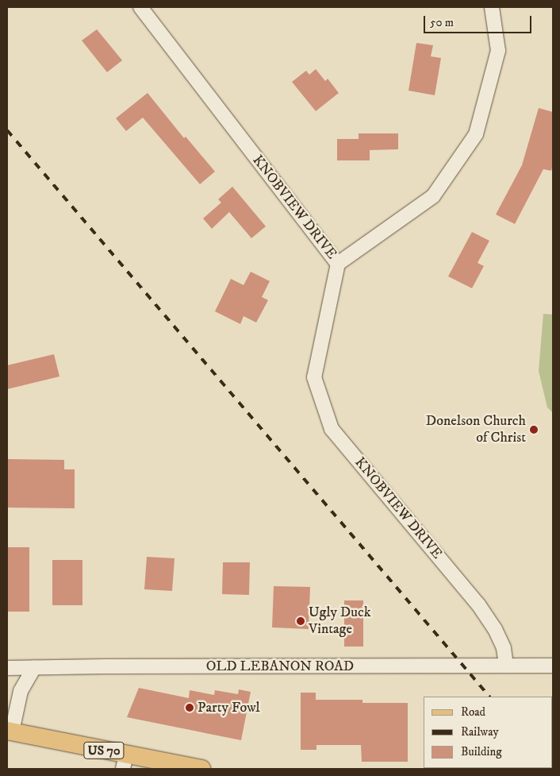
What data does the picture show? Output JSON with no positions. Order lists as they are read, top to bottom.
{
  "streets": {
    "main road": ["US 70"],
    "street": ["KNOBVIEW DRIVE", "OLD LEBANON ROAD"]
  },
  "crossings": [
    ["KNOBVIEW DRIVE", "OLD LEBANON ROAD"]
  ],
  "places": ["Donelson Church of Christ", "Ugly Duck Vintage", "Party Fowl"],
  "legend": ["Road", "Railway", "Building"],
  "scale_bar": "50 m"
}
